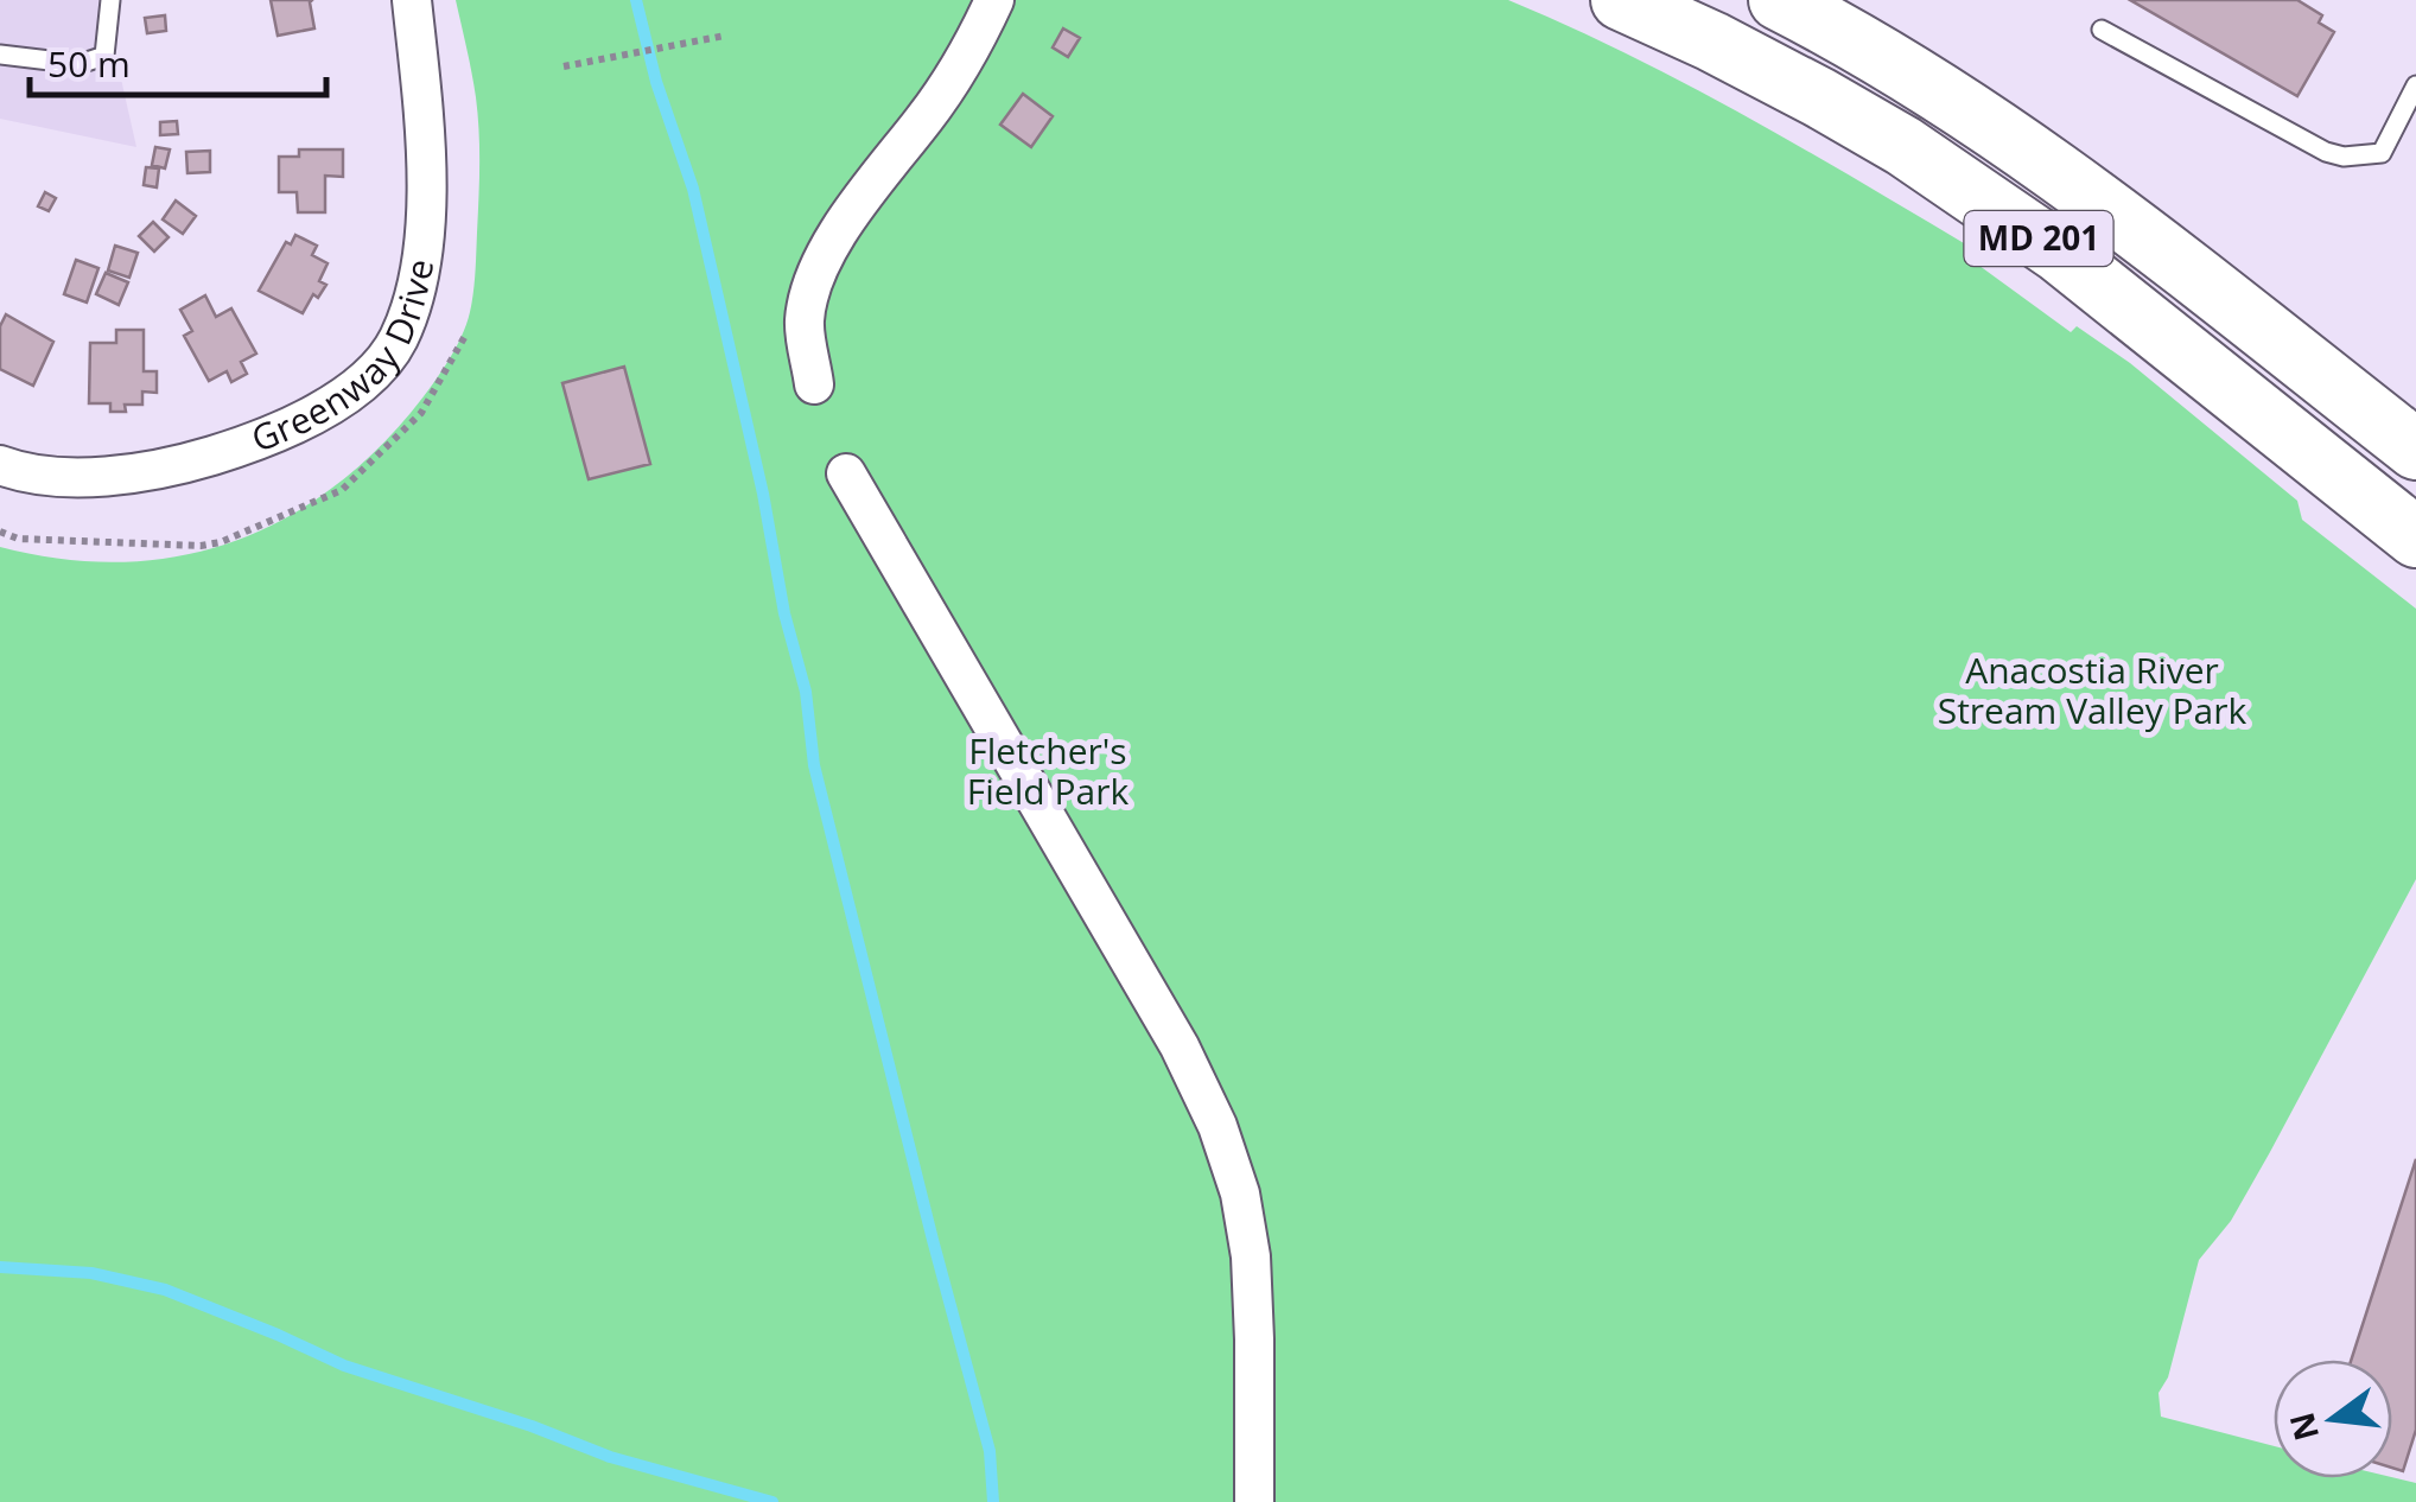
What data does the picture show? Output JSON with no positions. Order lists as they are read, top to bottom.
{
  "streets": {
    "main road": ["MD 201"],
    "street": ["Greenway Drive"]
  },
  "parks": ["Anacostia River Stream Valley Park", "Fletcher's Field Park"],
  "scale_bar": "50 m",
  "north": "left"
}
